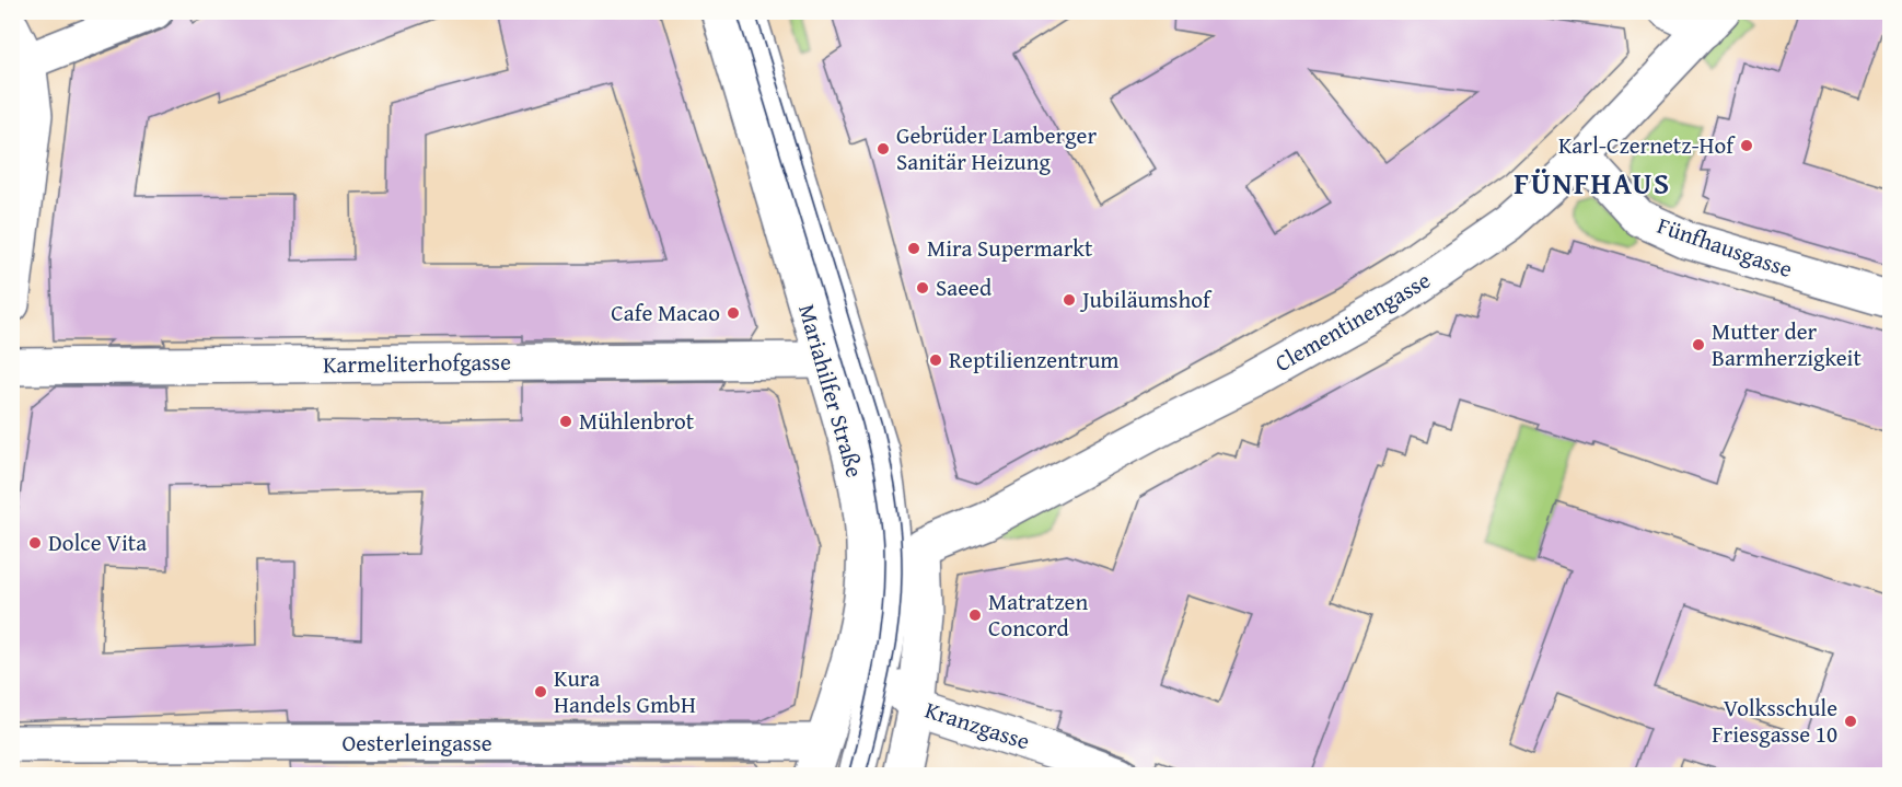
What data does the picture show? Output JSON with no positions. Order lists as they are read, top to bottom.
{
  "streets": {
    "street": [
      "Fünfhausgasse",
      "Clementinengasse",
      "Karmeliterhofgasse",
      "Mariahilfer Straße",
      "Kranzgasse",
      "Oesterleingasse"
    ]
  },
  "crossings": [
    ["Fünfhausgasse", "Clementinengasse"],
    ["Clementinengasse", "Kranzgasse"],
    ["Karmeliterhofgasse", "Mariahilfer Straße"],
    ["Mariahilfer Straße", "Kranzgasse"],
    ["Mariahilfer Straße", "Oesterleingasse"]
  ],
  "districts": ["FÜNFHAUS"],
  "places": [
    "Karl-Czernetz-Hof",
    "Gebrüder Lamberger Sanitär Heizung",
    "Mira Supermarkt",
    "Saeed",
    "Jubiläumshof",
    "Cafe Macao",
    "Mutter der Barmherzigkeit",
    "Reptilienzentrum",
    "Mühlenbrot",
    "Dolce Vita",
    "Matratzen Concord",
    "Kura Handels GmbH",
    "Volksschule Friesgasse 10"
  ]
}
